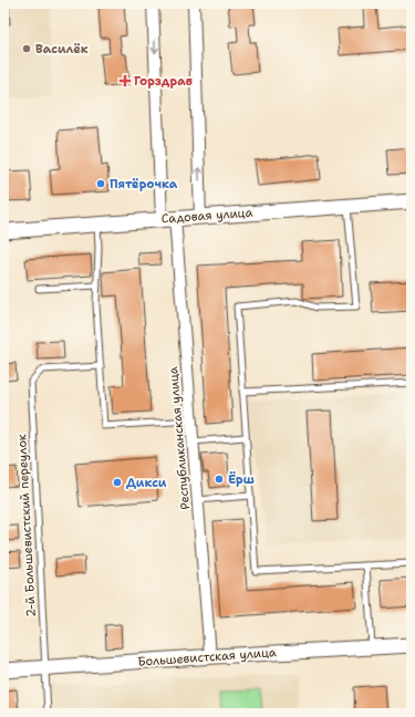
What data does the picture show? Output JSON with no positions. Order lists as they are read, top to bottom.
{
  "streets": {
    "street": ["Садовая улица", "Республиканская улица", "Большевистская улица"],
    "lane": ["2-й Большевистский переулок"]
  },
  "crossings": [
    ["Садовая улица", "Республиканская улица"],
    ["Республиканская улица", "Большевистская улица"],
    ["2-й Большевистский переулок", "Большевистская улица"]
  ],
  "places": {
    "other": [
      "Василёк",
      "Пятёрочка",
      "Ёрш",
      "Дикси"
    ],
    "health": ["Горздрав"]
  }
}
